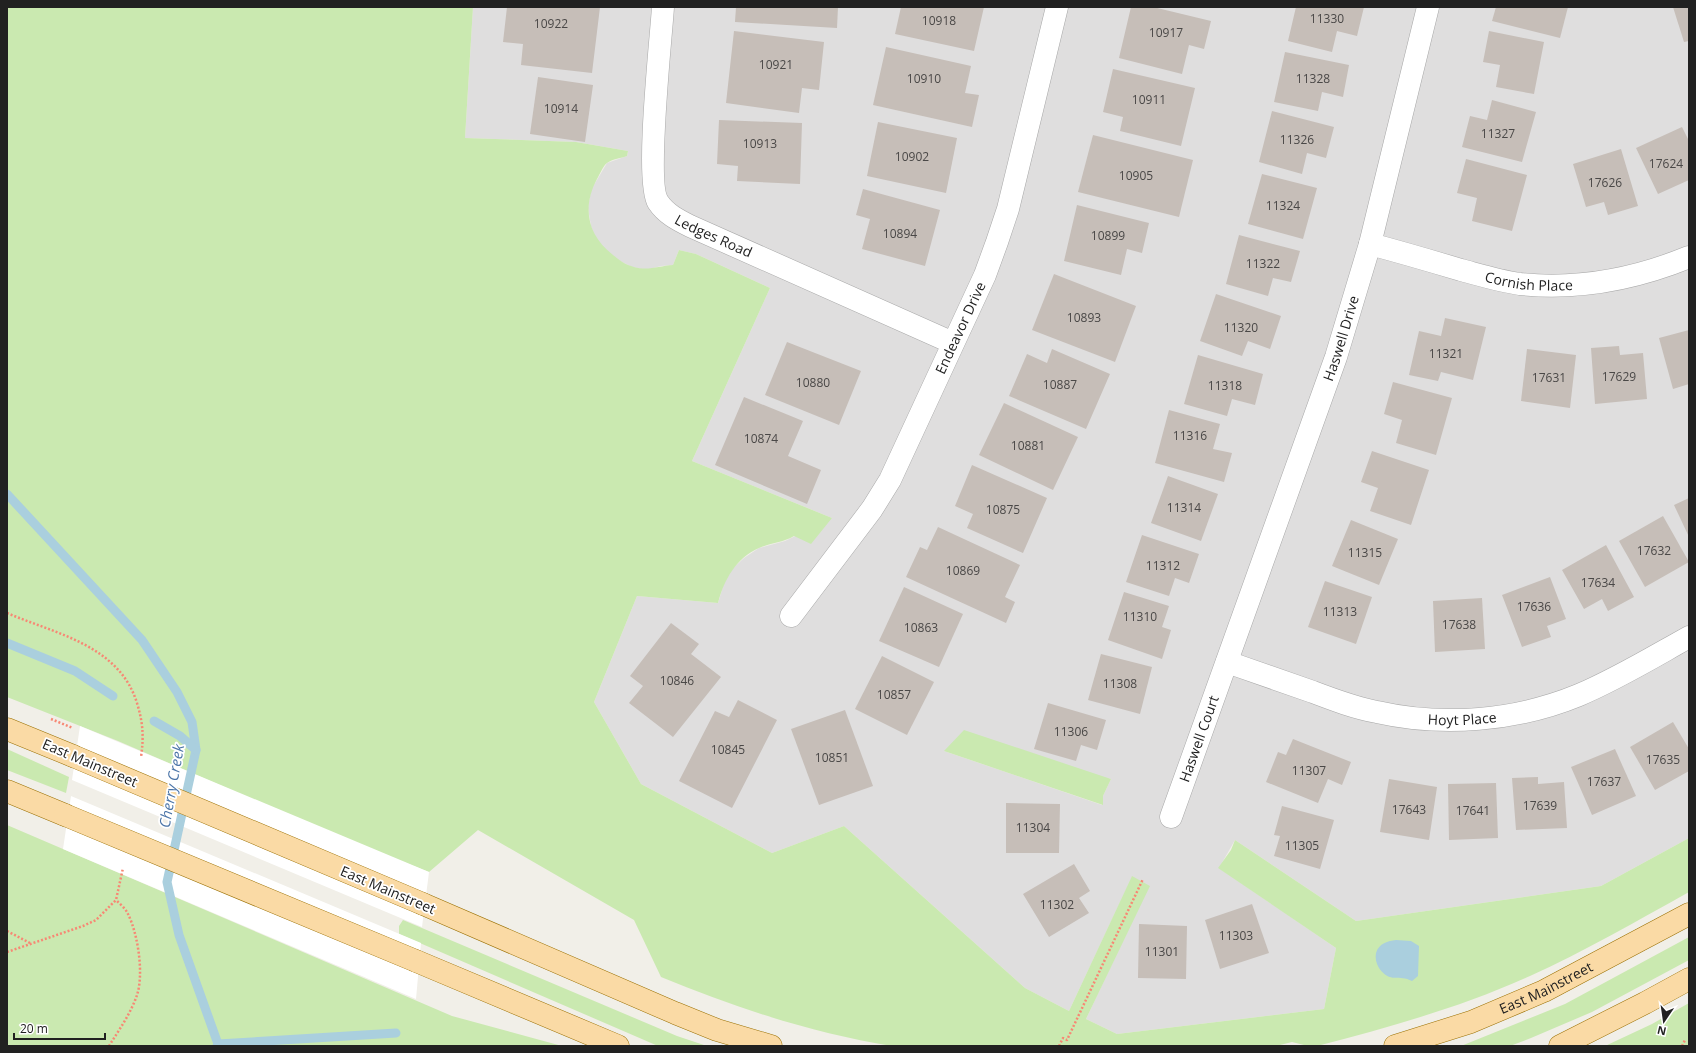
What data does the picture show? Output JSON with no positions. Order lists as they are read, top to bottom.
{
  "streets": {
    "main road": ["East Mainstreet"],
    "street": [
      "Ledges Road",
      "Cornish Place",
      "Endeavor Drive",
      "Haswell Drive",
      "Hoyt Place",
      "Haswell Court"
    ]
  },
  "crossings": [
    ["Ledges Road", "Endeavor Drive"],
    ["Cornish Place", "Haswell Drive"],
    ["Haswell Drive", "Hoyt Place"],
    ["Haswell Drive", "Haswell Court"],
    ["Hoyt Place", "Haswell Court"]
  ],
  "water": ["Cherry Creek"],
  "house_numbers": [
    "11330",
    "10918",
    "10922",
    "10917",
    "10921",
    "10910",
    "11328",
    "10911",
    "10914",
    "11327",
    "11326",
    "10913",
    "10902",
    "17624",
    "10905",
    "17626",
    "11324",
    "10894",
    "10899",
    "11322",
    "10893",
    "11320",
    "11321",
    "17629",
    "17631",
    "10880",
    "10887",
    "11318",
    "11316",
    "10874",
    "10881",
    "11314",
    "10875",
    "17632",
    "11315",
    "11312",
    "10869",
    "17634",
    "17636",
    "11313",
    "11310",
    "17638",
    "10863",
    "10846",
    "11308",
    "10857",
    "11306",
    "10845",
    "10851",
    "17635",
    "11307",
    "17637",
    "17639",
    "17643",
    "17641",
    "11304",
    "11305",
    "11302",
    "11303",
    "11301"
  ],
  "scale_bar": "20 m",
  "north": "bottom"
}
